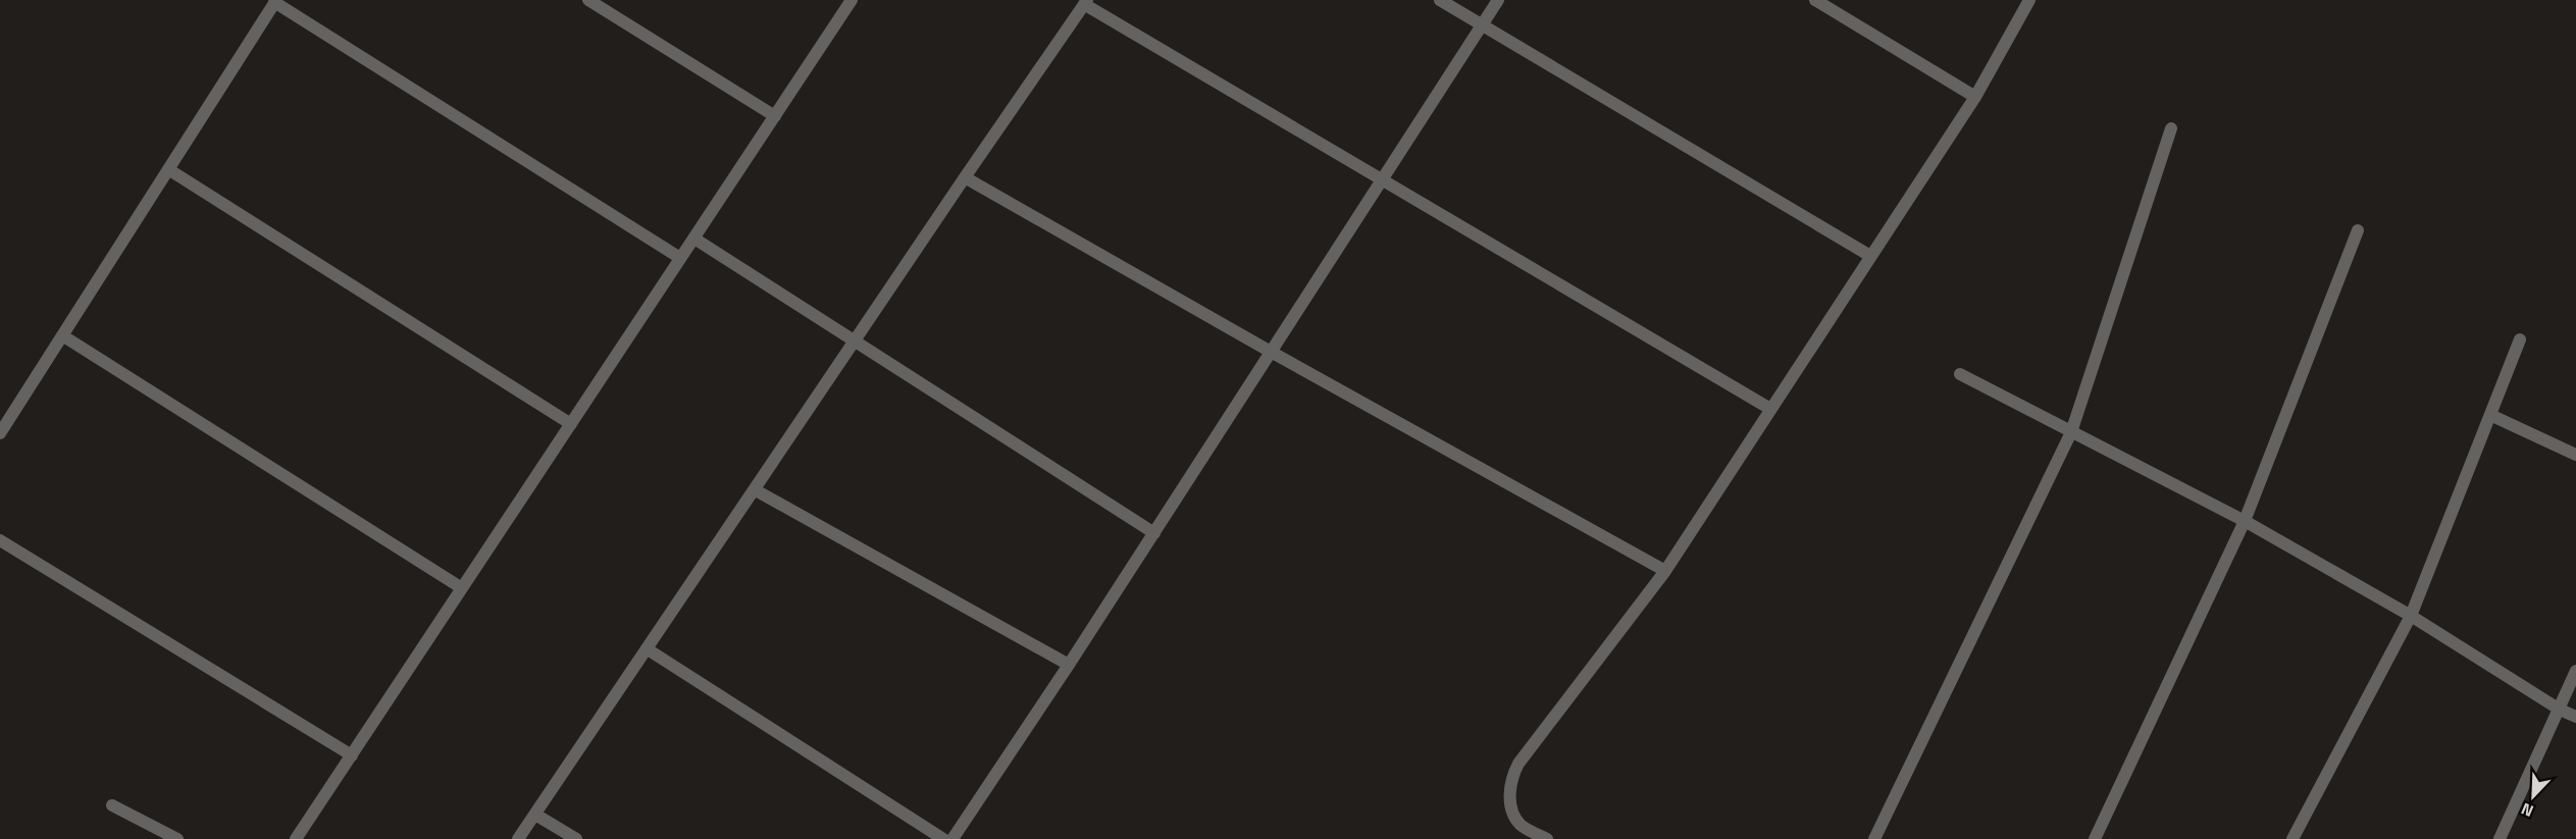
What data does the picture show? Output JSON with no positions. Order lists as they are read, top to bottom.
{
  "north": "bottom left"
}
